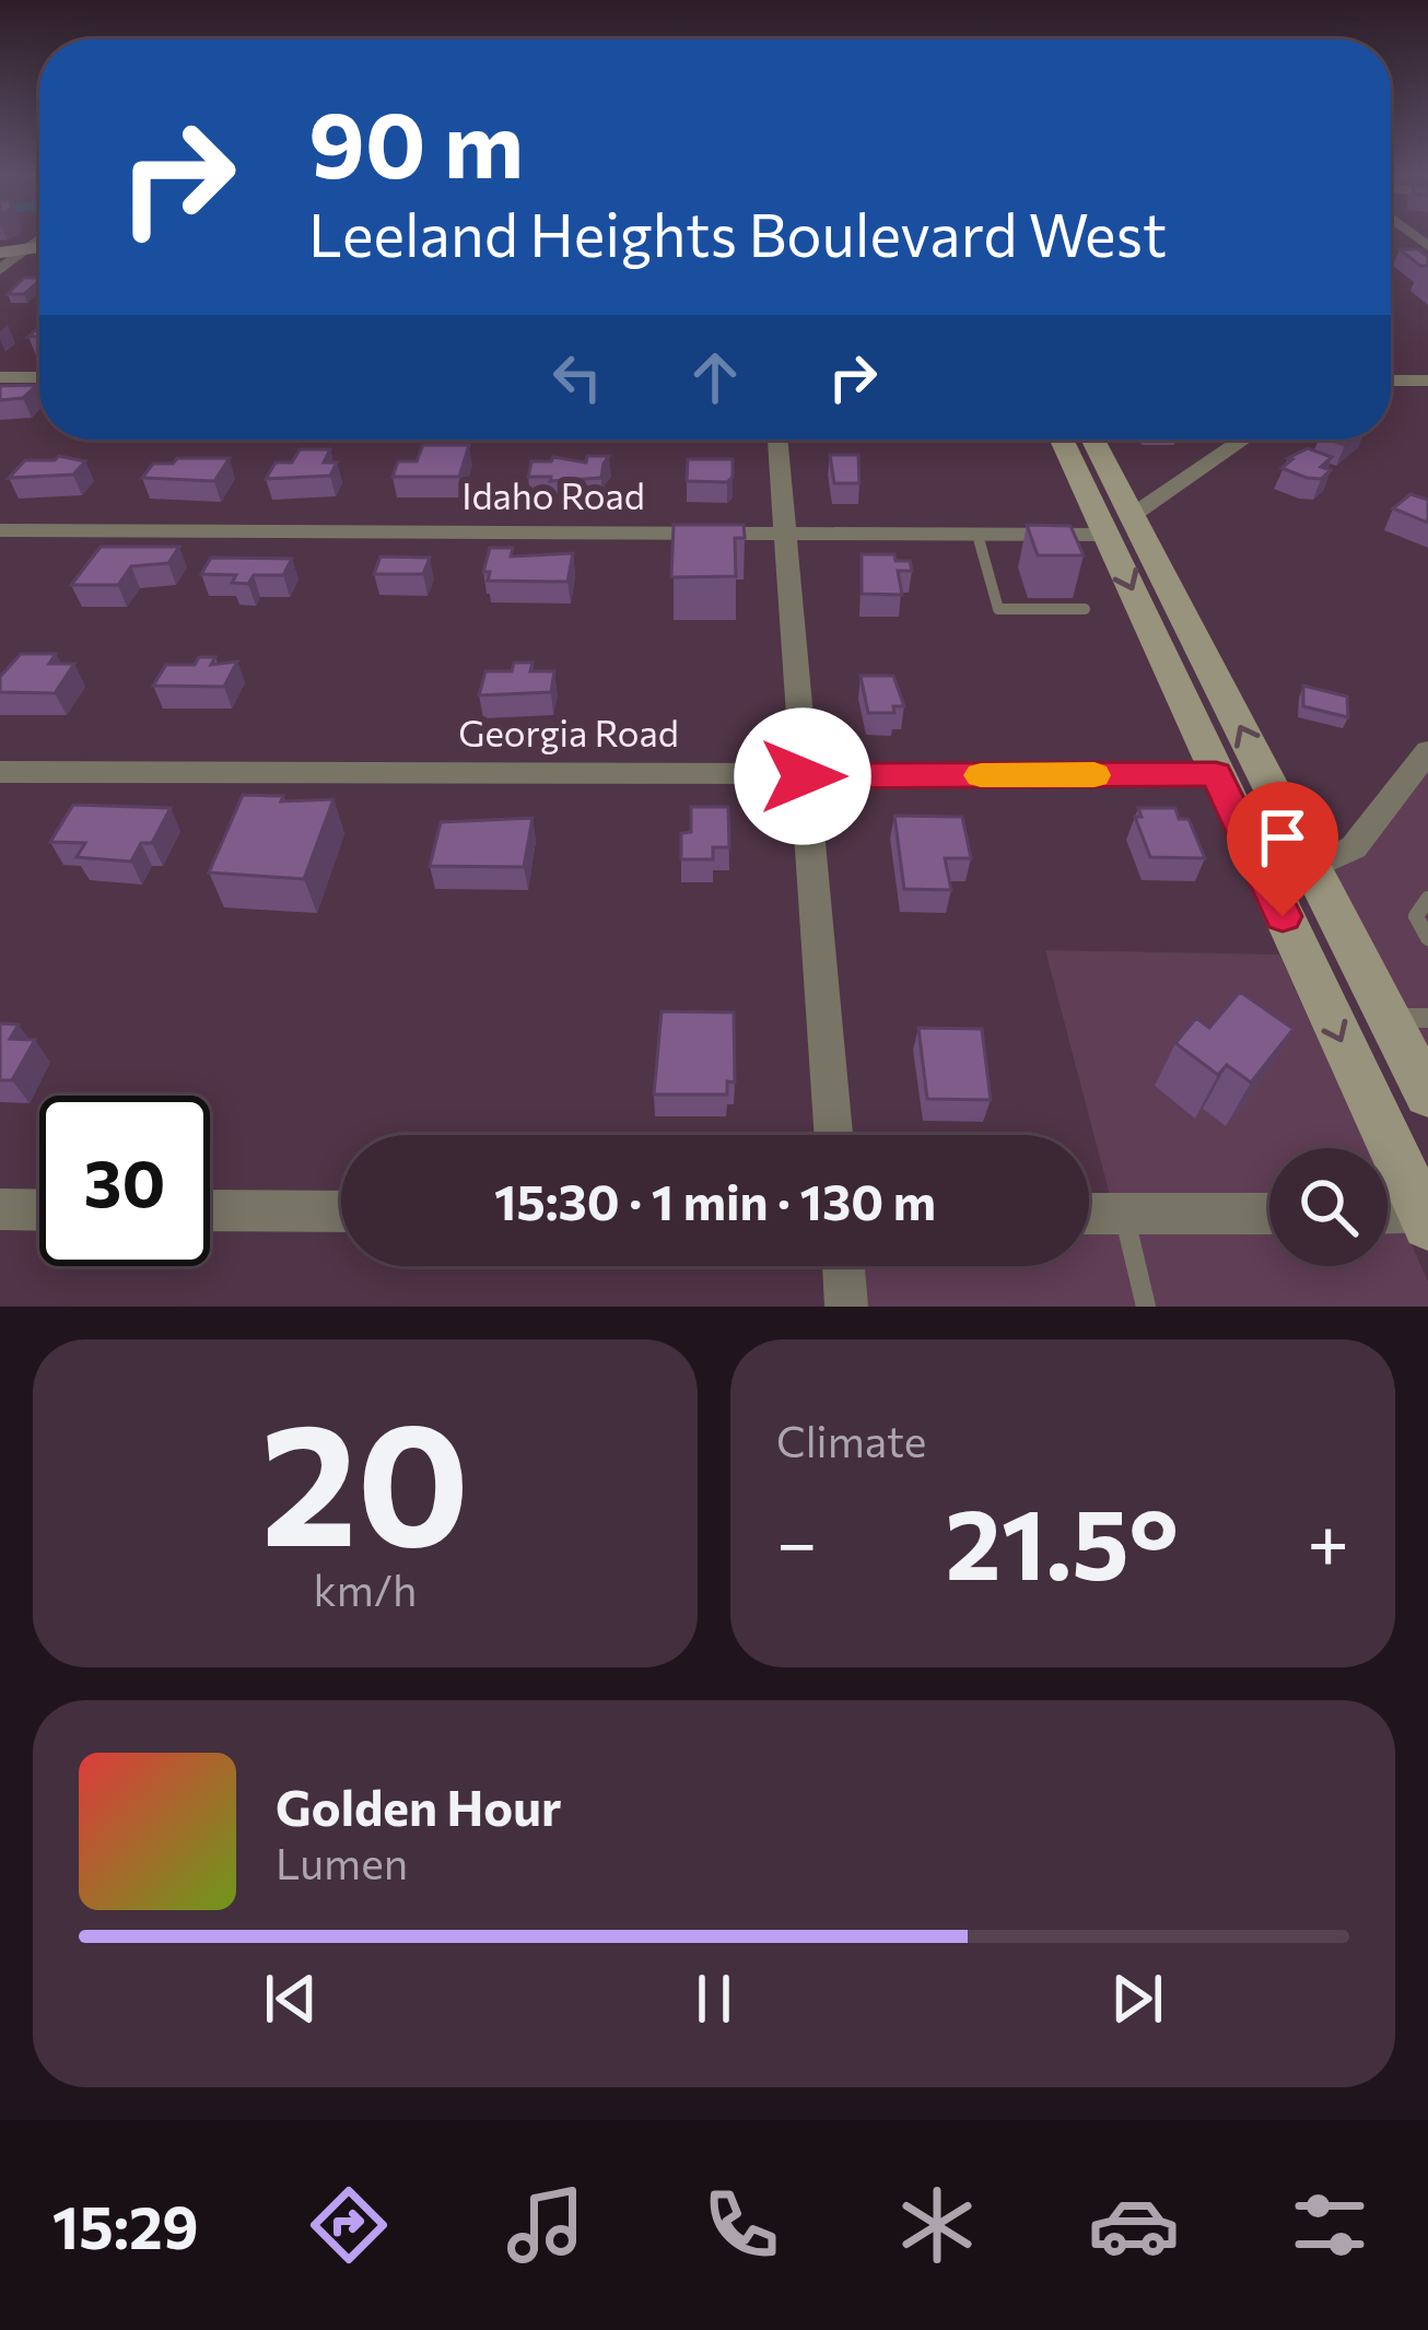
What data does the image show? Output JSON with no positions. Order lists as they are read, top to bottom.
{
  "streets": {
    "street": ["Idaho Road", "Georgia Road"]
  },
  "page": {
    "turn": ["90 m", "Leeland Heights Boulevard West"],
    "limit": "30",
    "trip": "15:30 · 1 min · 130 m",
    "tile": [
      ["20", "km/h"],
      "Climate"
    ],
    "heat": ["−", "21.5°", "+"],
    "song": ["Golden Hour", "Lumen"],
    "tabs": "15:29"
  }
}
